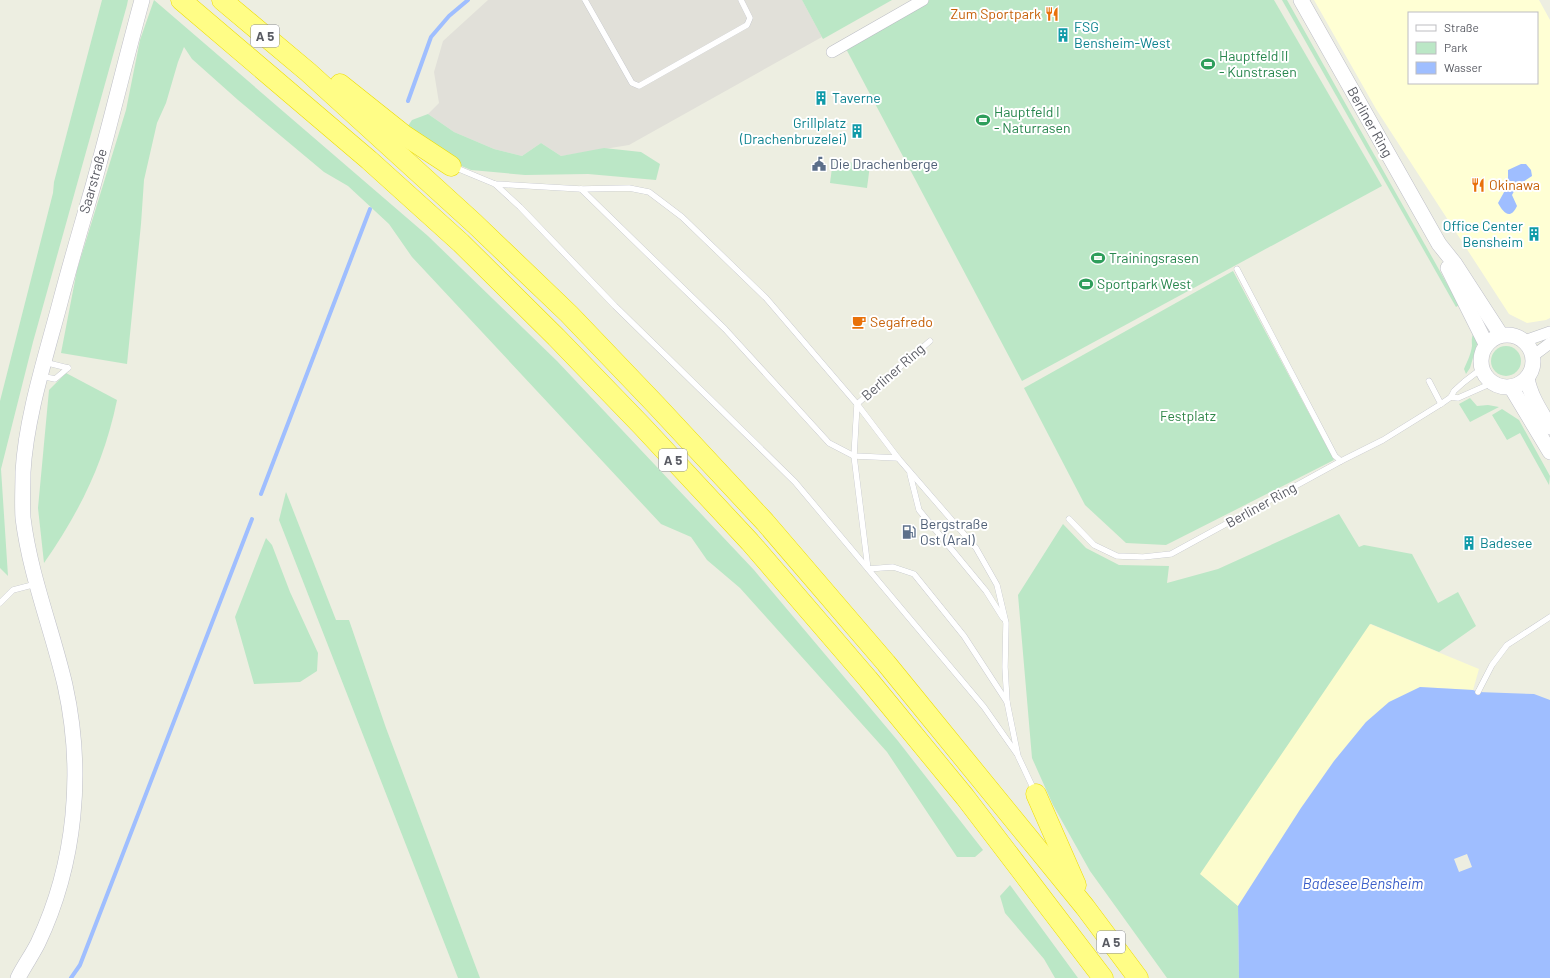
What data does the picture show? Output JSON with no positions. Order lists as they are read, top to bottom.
{
  "streets": {
    "highway": ["A 5"],
    "street": ["Berliner Ring", "Saarstraße"]
  },
  "water": ["Badesee Bensheim"],
  "parks": ["Festplatz"],
  "places": {
    "restaurant": ["Zum Sportpark", "Okinawa"],
    "building": [
      "FSG Bensheim-West",
      "Taverne",
      "Grillplatz (Drachenbruzelei)",
      "Office Center Bensheim",
      "Badesee"
    ],
    "sports": [
      "Hauptfeld II - Kunstrasen",
      "Hauptfeld I - Naturrasen",
      "Trainingsrasen",
      "Sportpark West"
    ],
    "public building": ["Die Drachenberge"],
    "cafe": ["Segafredo"],
    "fuel station": ["Bergstraße Ost (Aral)"]
  },
  "legend": ["Straße", "Park", "Wasser"]
}
